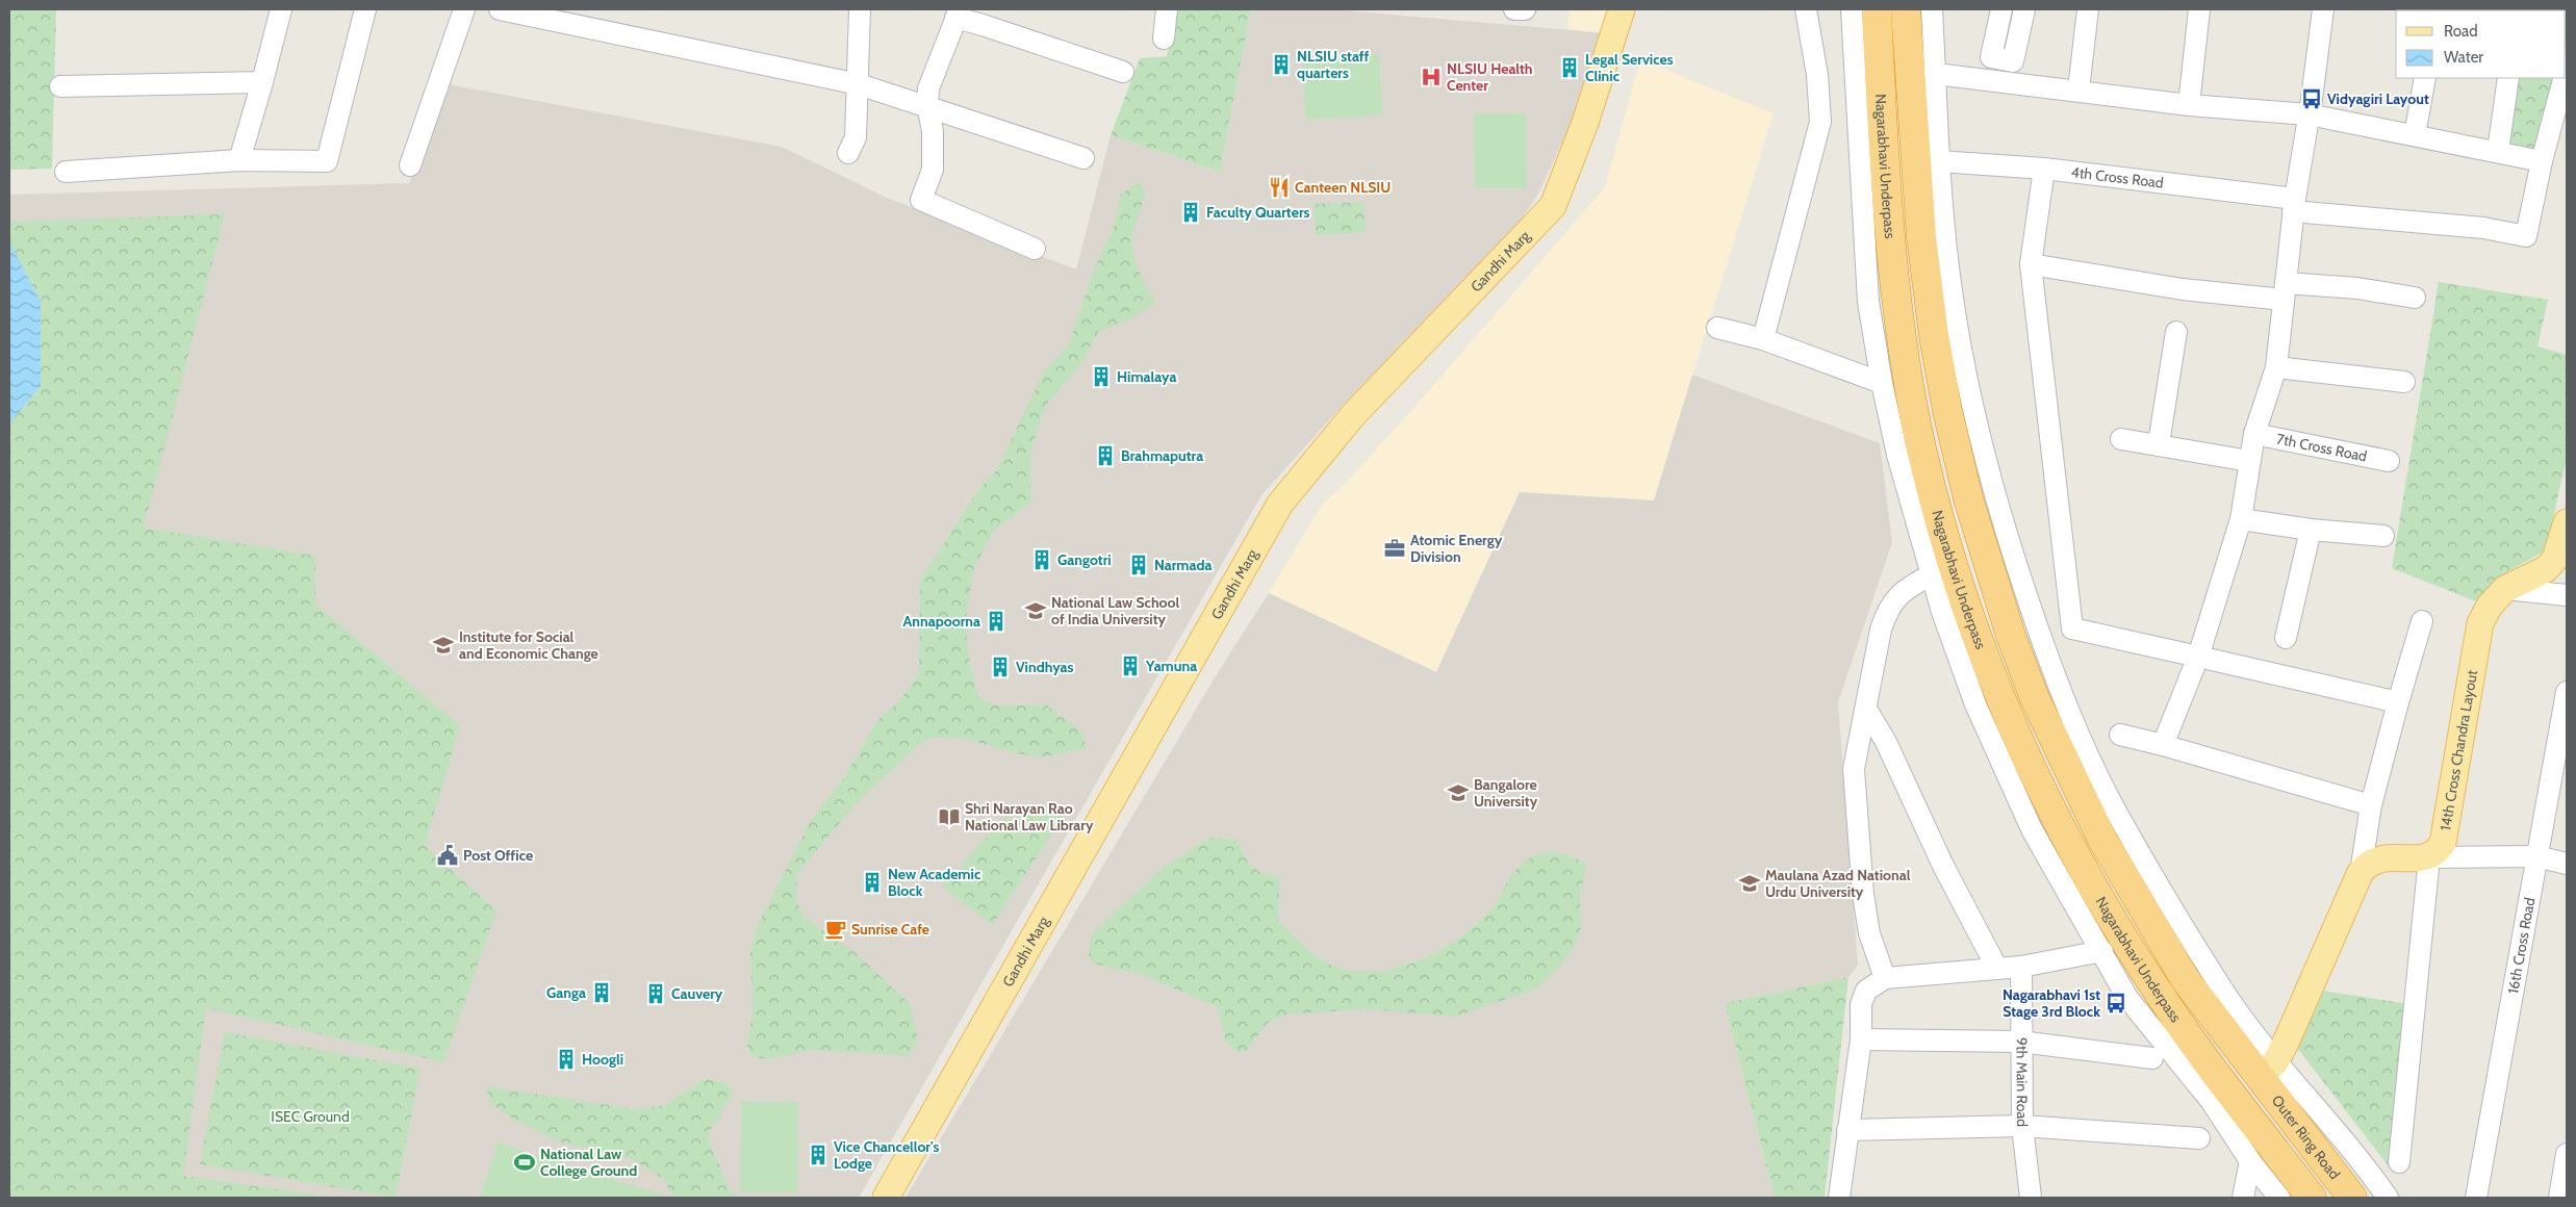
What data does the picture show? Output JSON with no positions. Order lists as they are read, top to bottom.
{
  "streets": {
    "highway": ["Nagarabhavi Underpass", "Outer Ring Road"],
    "main road": ["Gandhi Marg", "14th Cross Chandra Layout"],
    "street": [
      "4th Cross Road",
      "7th Cross Road",
      "16th Cross Road",
      "9th Main Road"
    ]
  },
  "crossings": [
    ["Nagarabhavi Underpass", "Outer Ring Road"]
  ],
  "parks": ["ISEC Ground"],
  "places": {
    "building": [
      "NLSIU staff quarters",
      "Legal Services Clinic",
      "Faculty Quarters",
      "Himalaya",
      "Brahmaputra",
      "Gangotri",
      "Narmada",
      "Annapoorna",
      "Yamuna",
      "Vindhyas",
      "New Academic Block",
      "Ganga",
      "Cauvery",
      "Hoogli",
      "Vice Chancellor's Lodge"
    ],
    "hospital": ["NLSIU Health Center"],
    "bus stop": ["Vidyagiri Layout", "Nagarabhavi 1st Stage 3rd Block"],
    "restaurant": ["Canteen NLSIU"],
    "office": ["Atomic Energy Division"],
    "school or university": [
      "National Law School of India University",
      "Institute for Social and Economic Change",
      "Bangalore University",
      "Maulana Azad National Urdu University"
    ],
    "library": ["Shri Narayan Rao National Law Library"],
    "public building": ["Post Office"],
    "cafe": ["Sunrise Cafe"],
    "sports": ["National Law College Ground"]
  },
  "legend": ["Road", "Water"]
}
